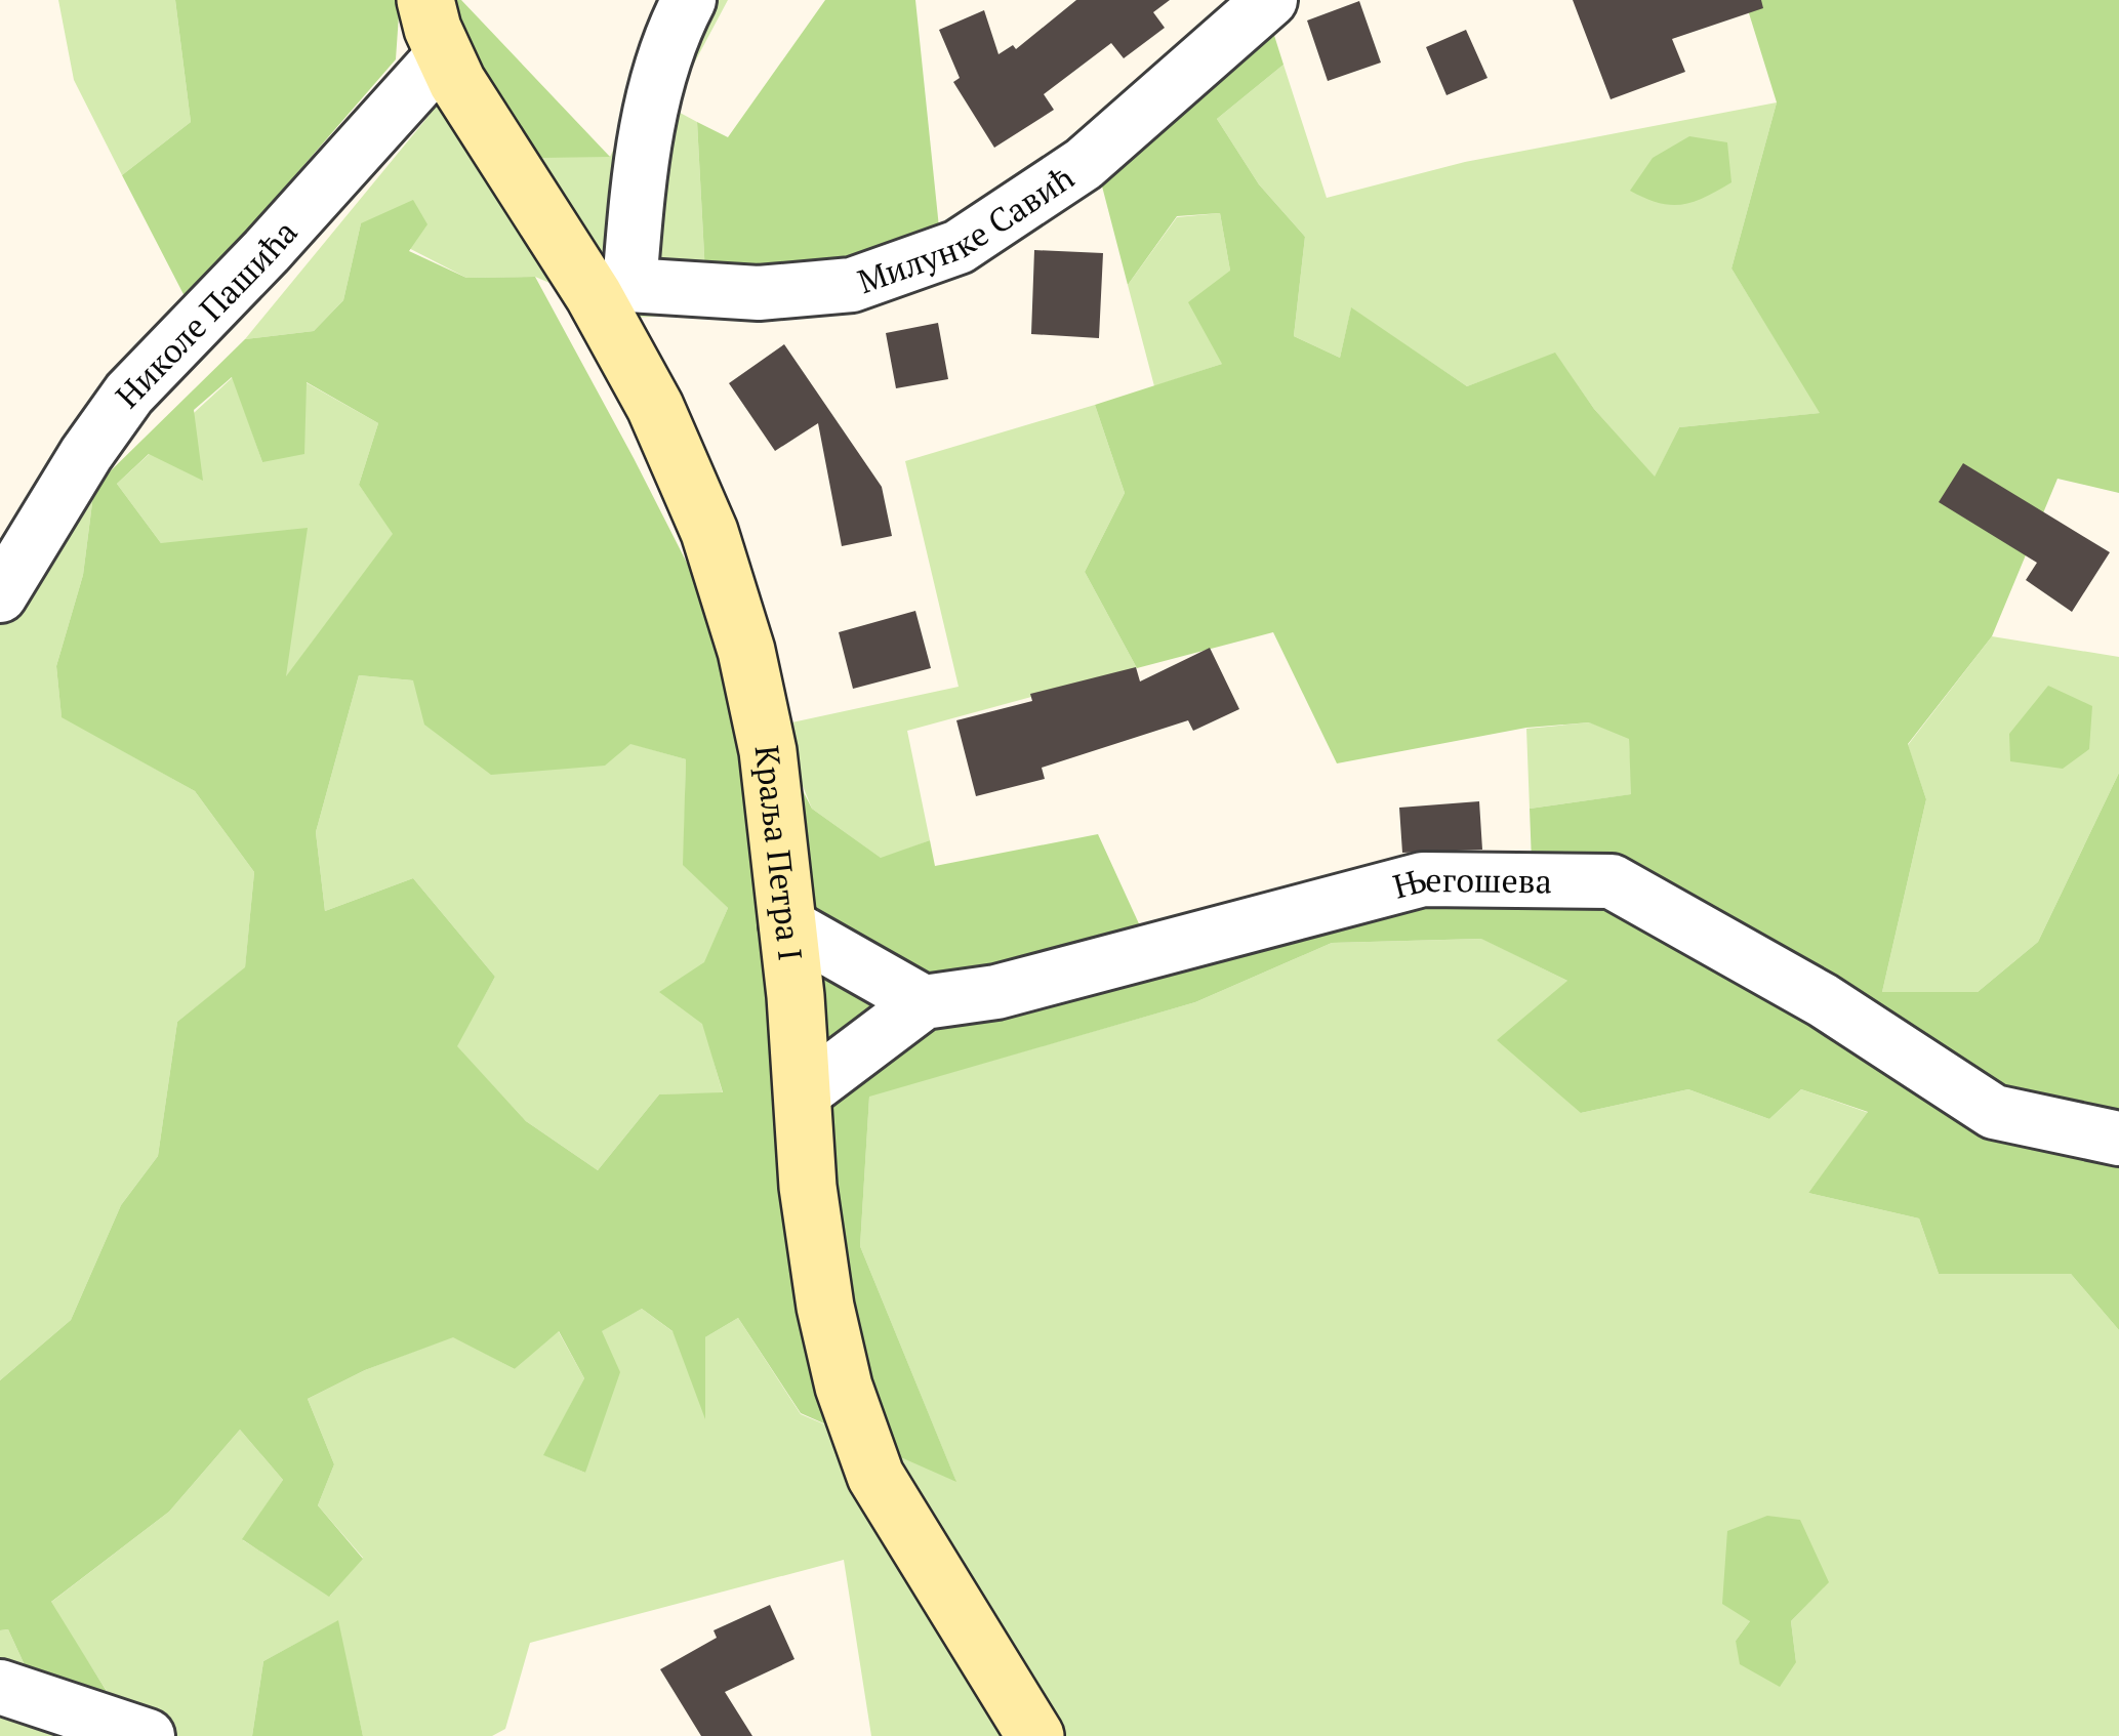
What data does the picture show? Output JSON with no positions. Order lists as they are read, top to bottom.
{
  "streets": {
    "street": [
      "Милунке Савић",
      "Николе Пашића",
      "Краља Петра I",
      "Његошева"
    ]
  },
  "crossings": [
    ["Милунке Савић", "Краља Петра I"],
    ["Николе Пашића", "Краља Петра I"],
    ["Краља Петра I", "Његошева"]
  ]
}
